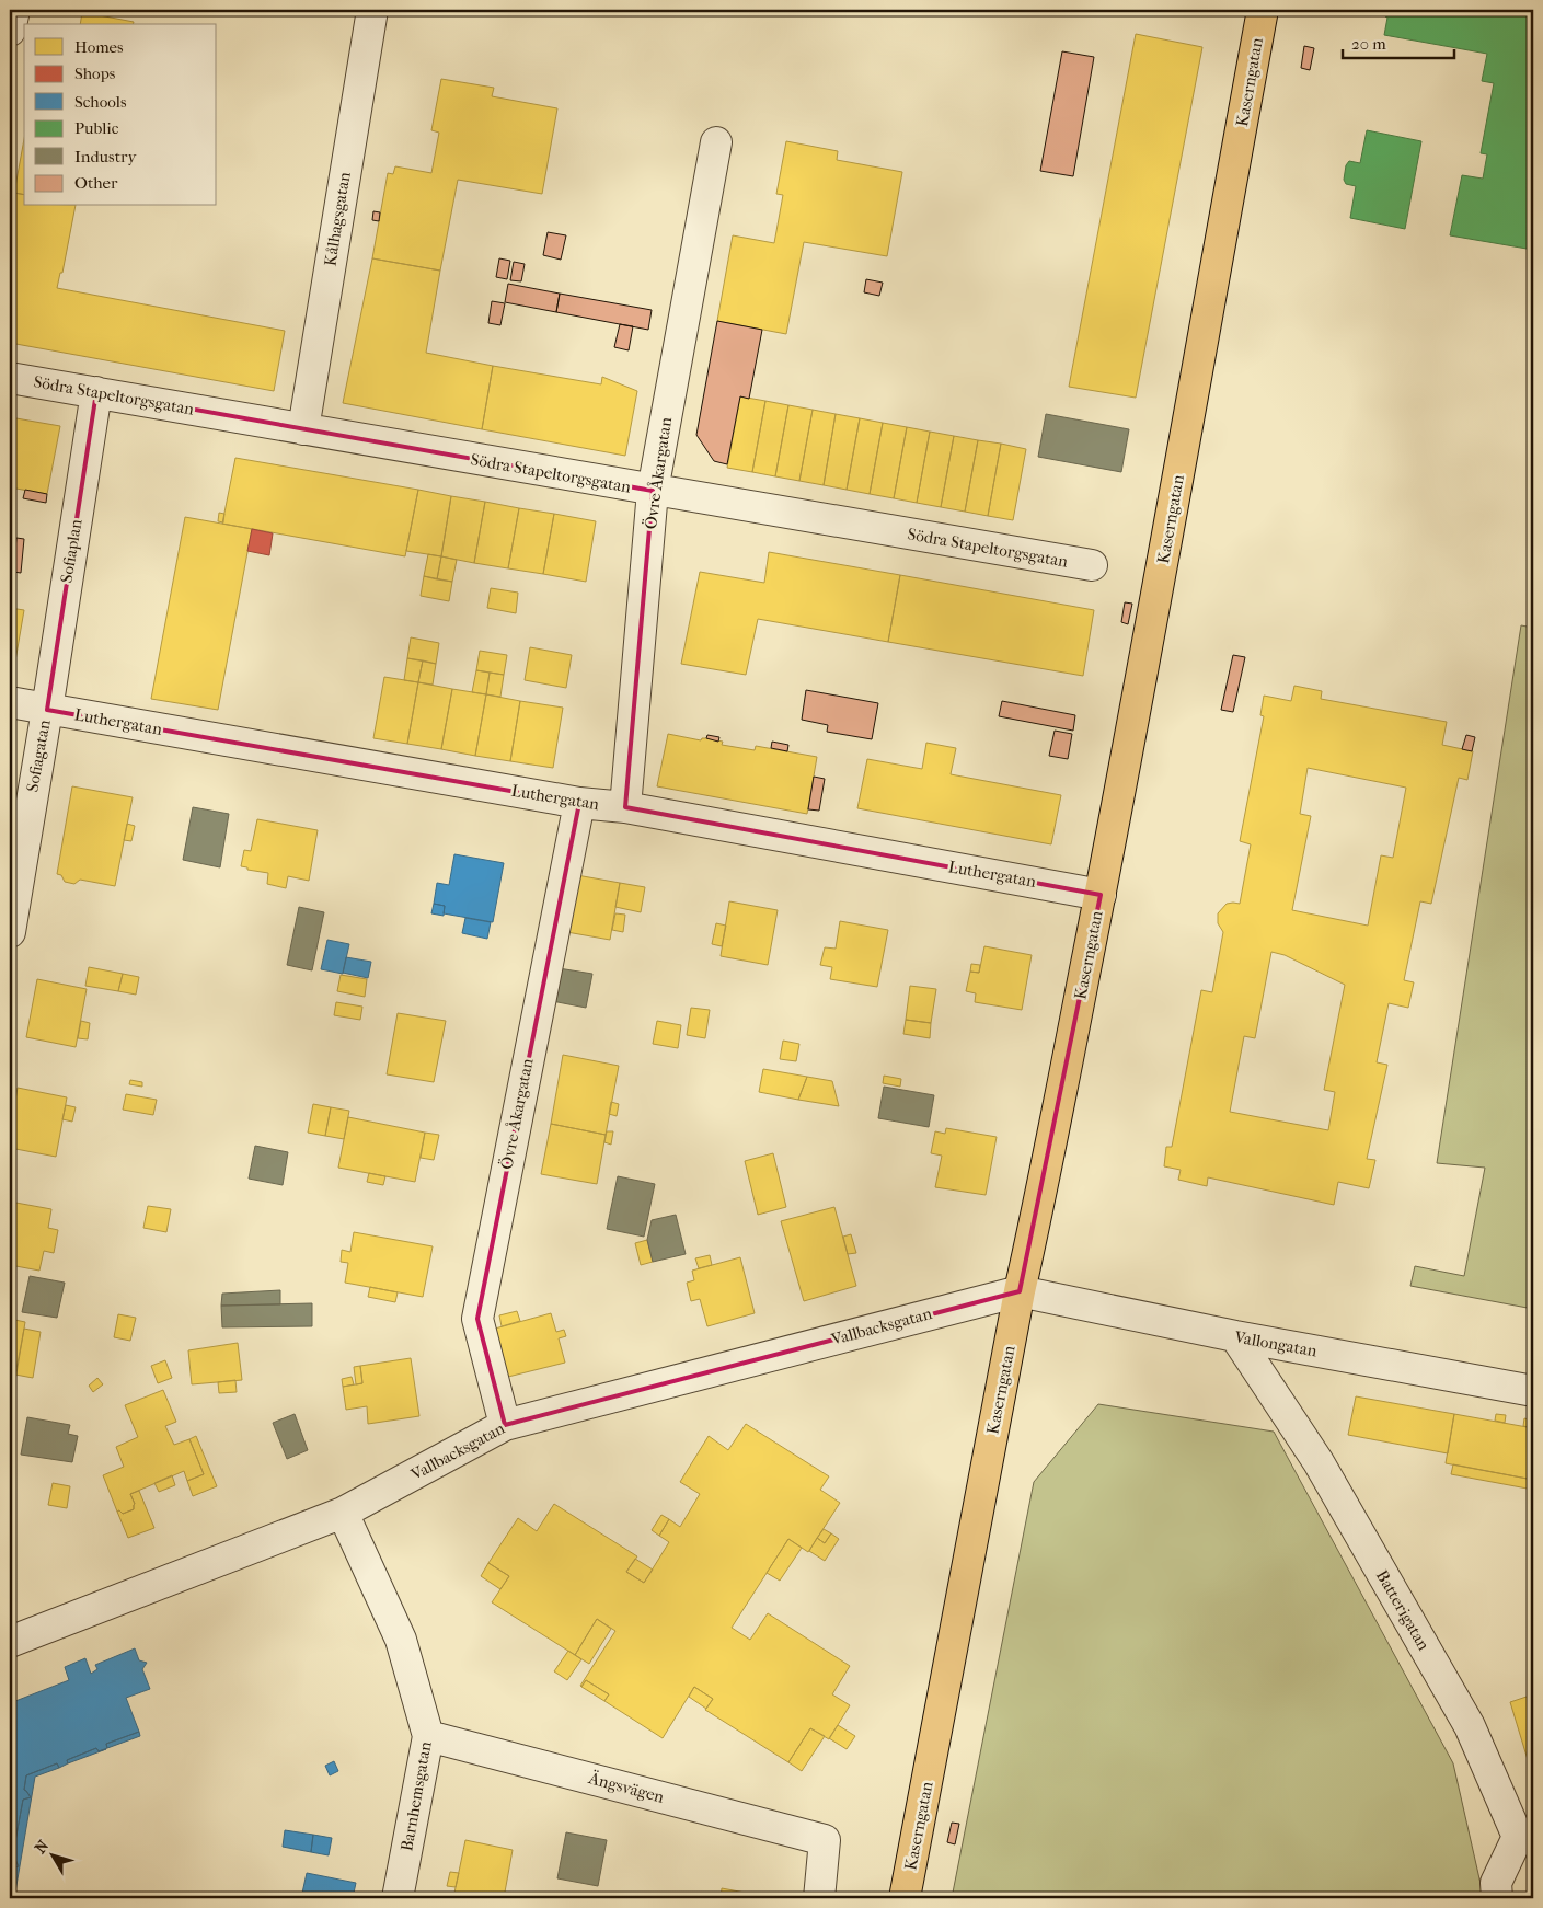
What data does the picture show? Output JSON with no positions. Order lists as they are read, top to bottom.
{
  "streets": {
    "main road": ["Kaserngatan"],
    "street": [
      "Kålhagsgatan",
      "Södra Stapeltorgsgatan",
      "Övre Åkargatan",
      "Sofiaplan",
      "Luthergatan",
      "Sofiagatan",
      "Vallbacksgatan",
      "Vallongatan",
      "Batterigatan",
      "Ängsvägen",
      "Barnhemsgatan"
    ]
  },
  "crossings": [
    ["Kaserngatan", "Luthergatan"],
    ["Kaserngatan", "Vallbacksgatan"],
    ["Kaserngatan", "Vallongatan"],
    ["Kålhagsgatan", "Södra Stapeltorgsgatan"],
    ["Södra Stapeltorgsgatan", "Övre Åkargatan"],
    ["Södra Stapeltorgsgatan", "Sofiaplan"],
    ["Övre Åkargatan", "Luthergatan"],
    ["Övre Åkargatan", "Vallbacksgatan"],
    ["Sofiaplan", "Luthergatan"],
    ["Sofiaplan", "Sofiagatan"],
    ["Luthergatan", "Sofiagatan"],
    ["Vallbacksgatan", "Vallongatan"],
    ["Vallbacksgatan", "Barnhemsgatan"],
    ["Vallongatan", "Batterigatan"],
    ["Ängsvägen", "Barnhemsgatan"]
  ],
  "legend": [
    "Homes",
    "Shops",
    "Schools",
    "Public",
    "Industry",
    "Other"
  ],
  "scale_bar": "20 m",
  "north": "top left"
}
